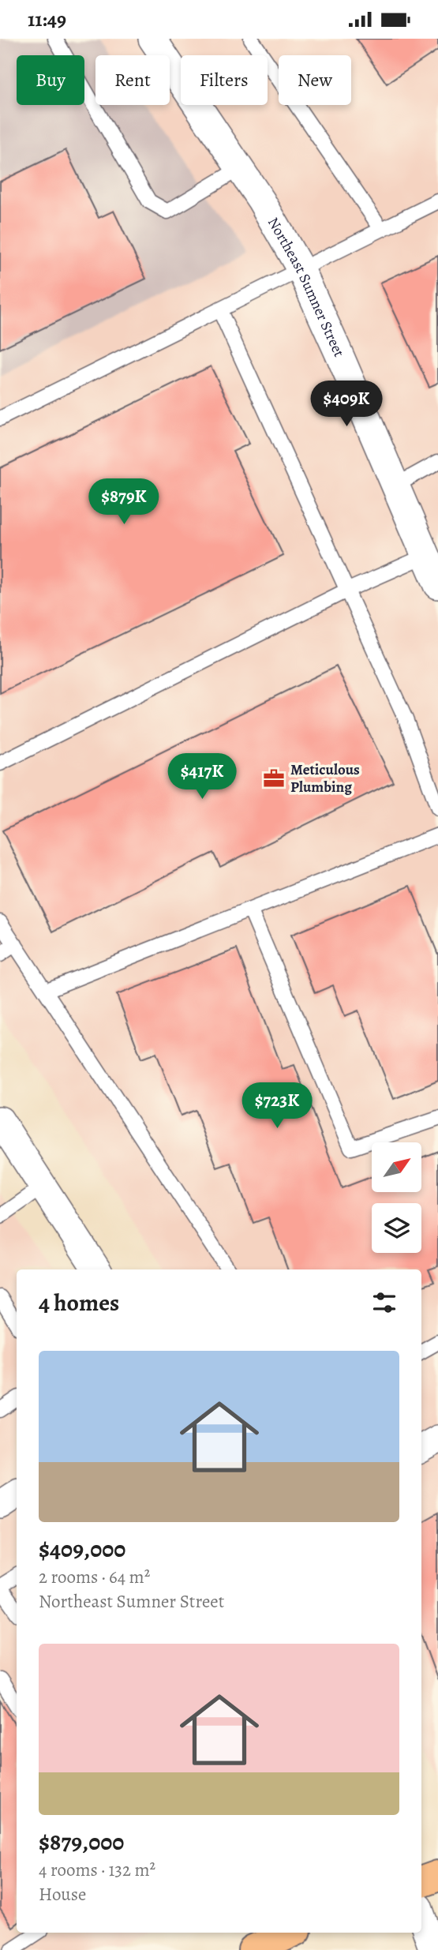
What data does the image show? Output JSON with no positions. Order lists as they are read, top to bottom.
{
  "streets": {
    "street": ["Northeast Sumner Street"]
  },
  "places": {
    "office": ["Meticulous Plumbing"]
  },
  "north": "top right",
  "page": {
    "status": "11:49",
    "chip": [
      "Buy",
      "Rent",
      "Filters",
      "New"
    ],
    "price": [
      "$409K",
      "$879K",
      "$417K",
      "$723K"
    ],
    "heading": "4 homes",
    "list": [
      {
        "name": "$409,000",
        "note": "2 rooms · 64 m² · Northeast Sumner Street"
      },
      {
        "name": "$879,000",
        "note": "4 rooms · 132 m² · House"
      }
    ]
  }
}
